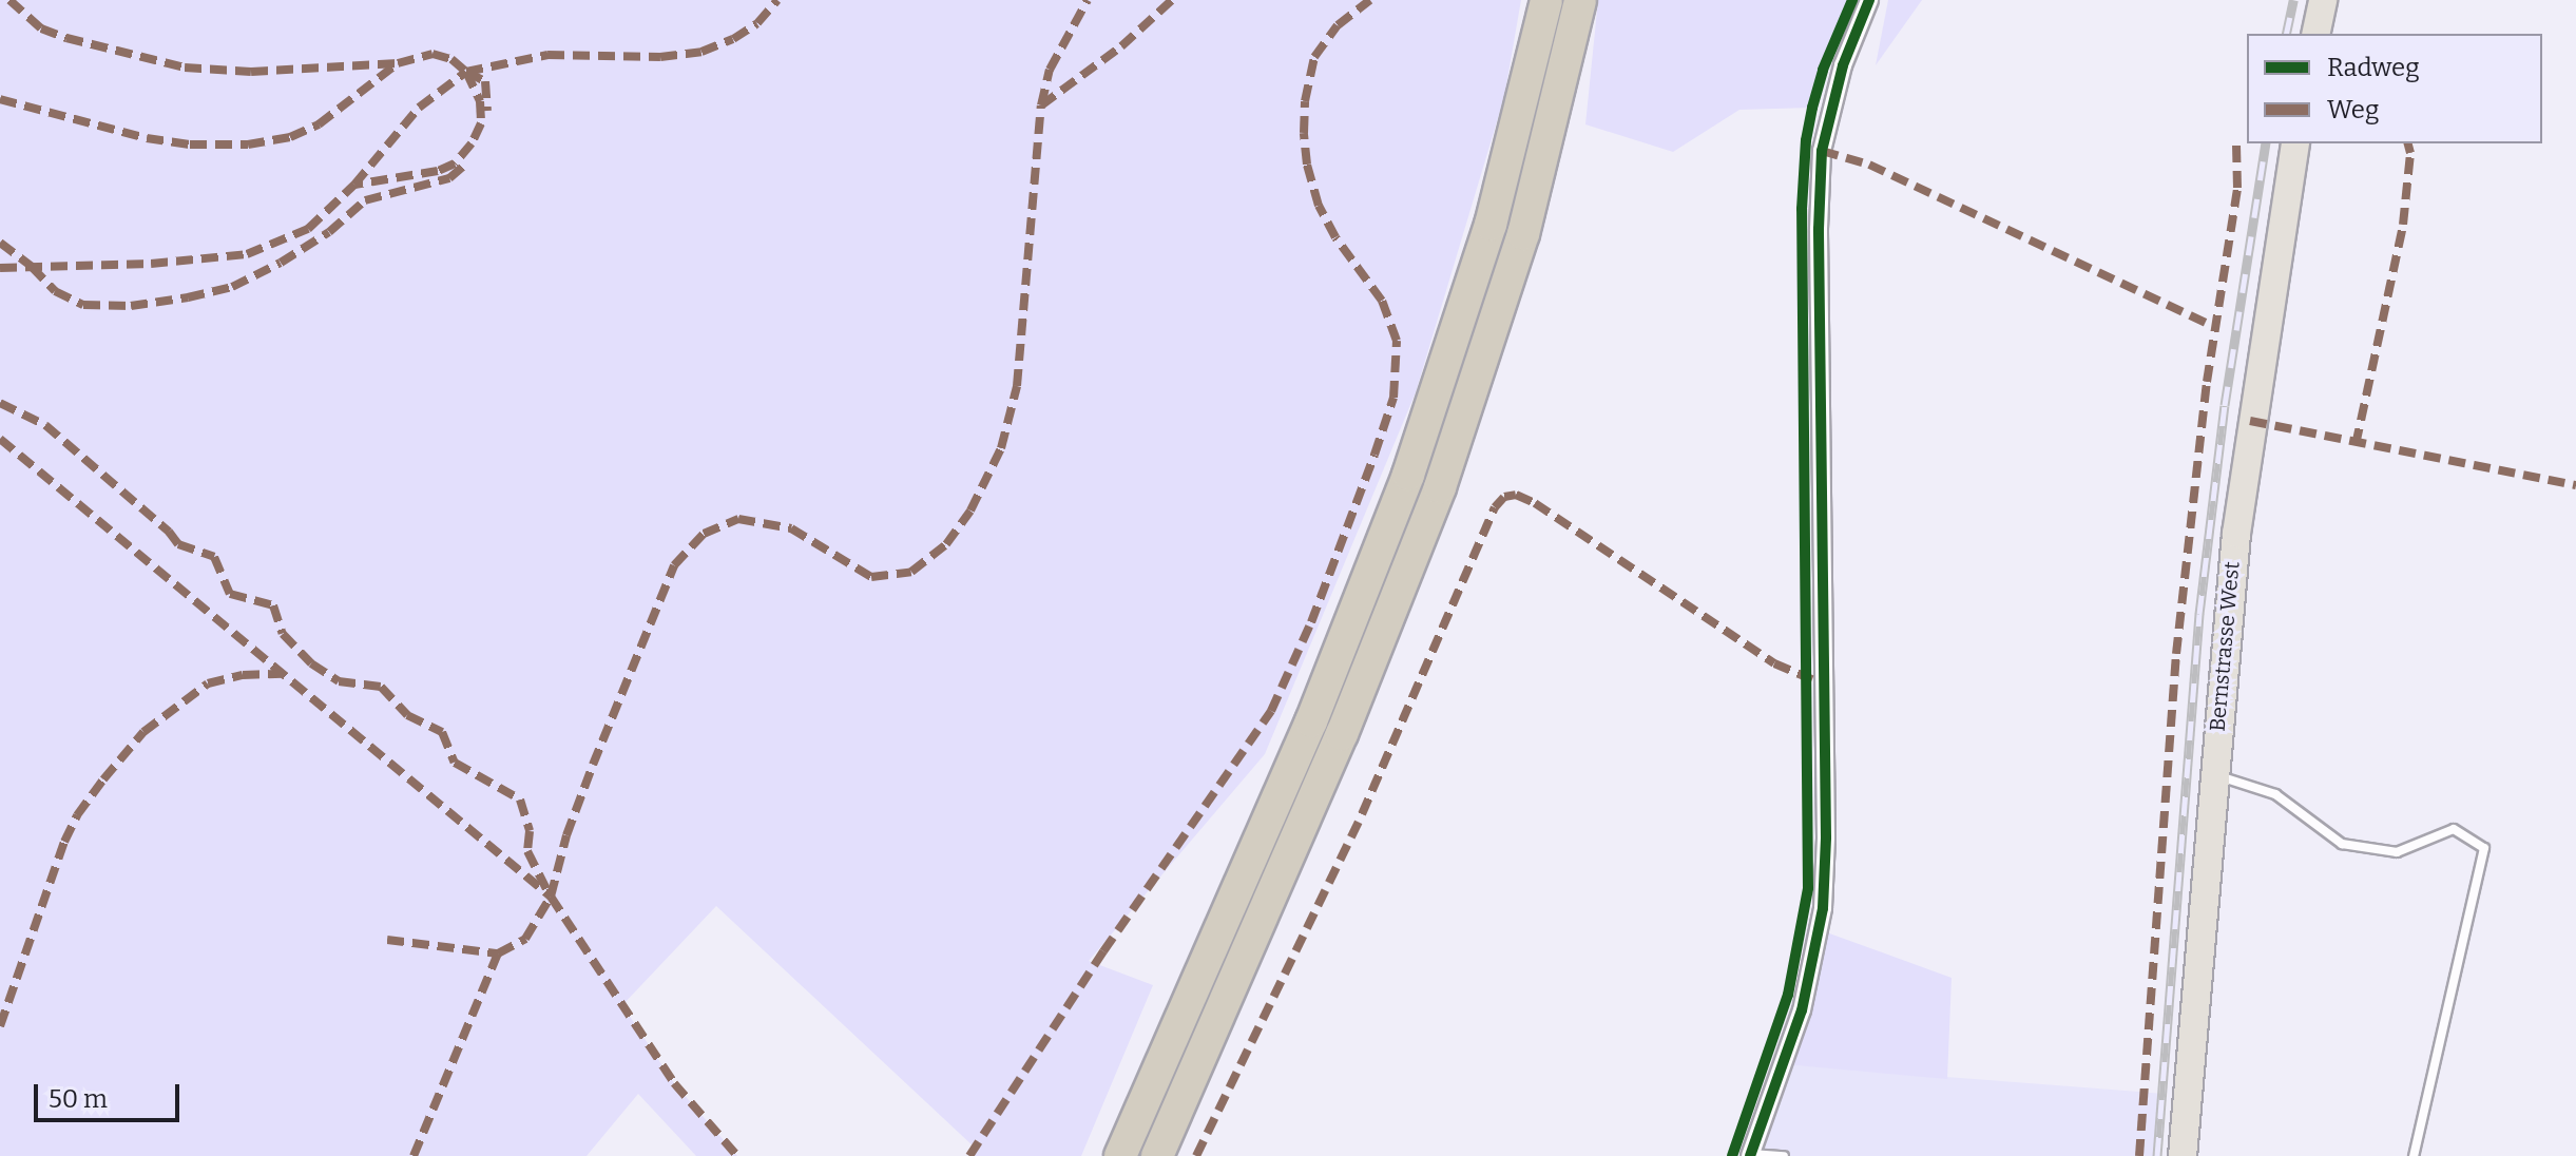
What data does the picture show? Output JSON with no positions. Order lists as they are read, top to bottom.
{
  "streets": {
    "main road": ["Bernstrasse West"]
  },
  "legend": ["Radweg", "Weg"],
  "scale_bar": "50 m"
}
